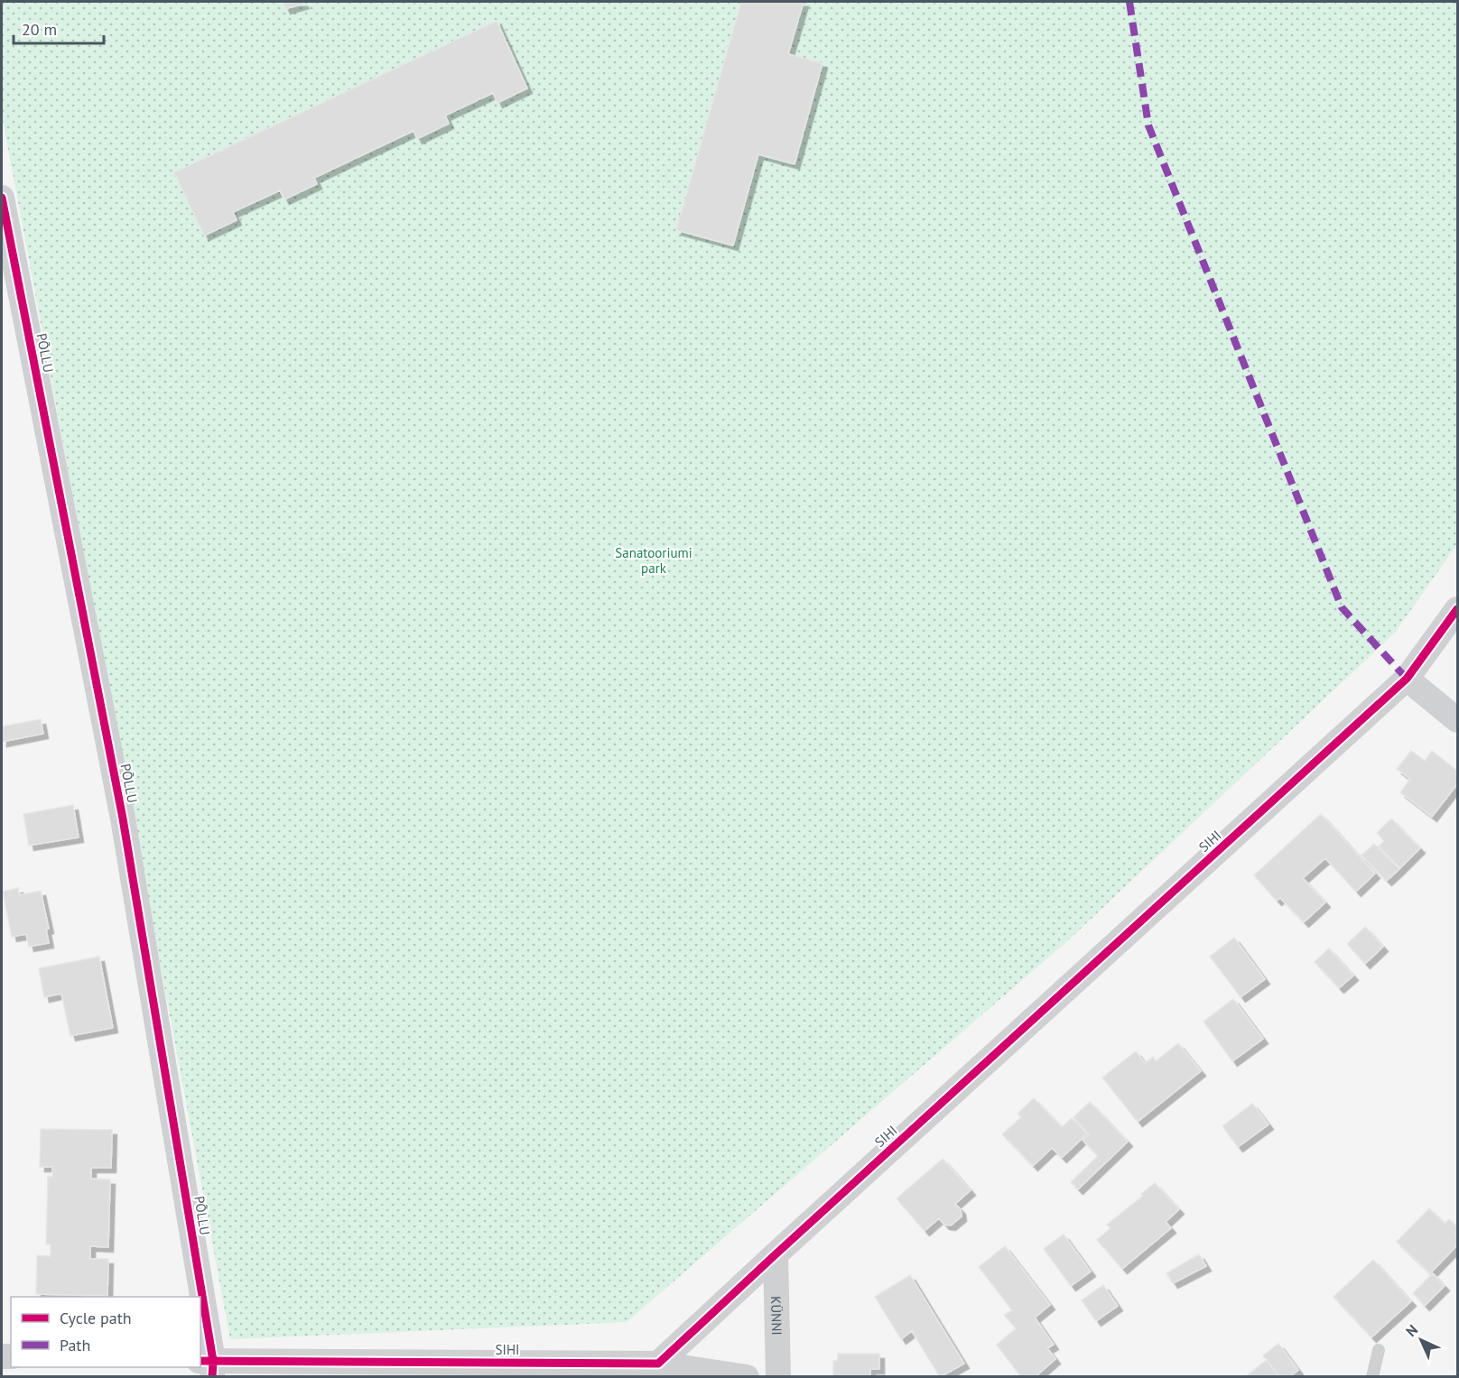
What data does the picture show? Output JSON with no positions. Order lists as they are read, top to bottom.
{
  "streets": {
    "street": ["PÕLLU", "SIHI", "KÜNNI"]
  },
  "crossings": [
    ["PÕLLU", "SIHI"],
    ["SIHI", "KÜNNI"]
  ],
  "parks": ["Sanatooriumi park"],
  "legend": ["Cycle path", "Path"],
  "scale_bar": "20 m",
  "north": "top left"
}
